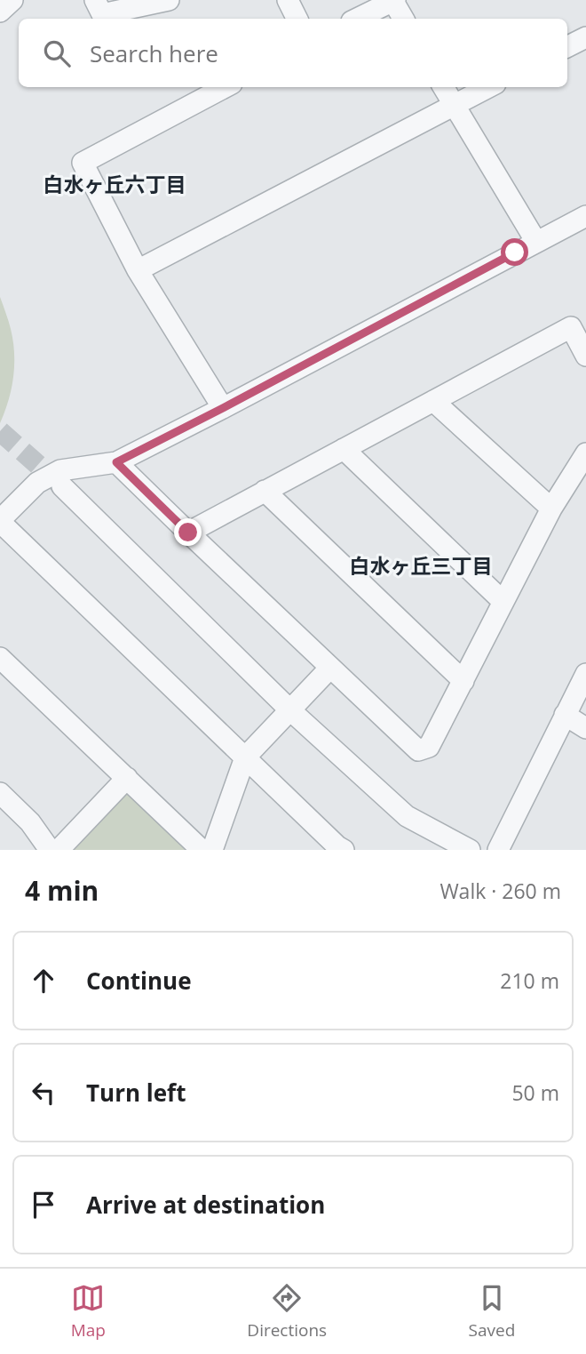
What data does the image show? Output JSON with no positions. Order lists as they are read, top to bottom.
{
  "districts": ["白水ヶ丘六丁目", "白水ヶ丘三丁目"],
  "page": {
    "search": "Search here",
    "heading": ["4 min", "Walk · 260 m"],
    "list": [
      ["Continue", "210 m"],
      ["Turn left", "50 m"],
      "Arrive at destination"
    ],
    "nav": ["Map", "Directions", "Saved"]
  }
}
